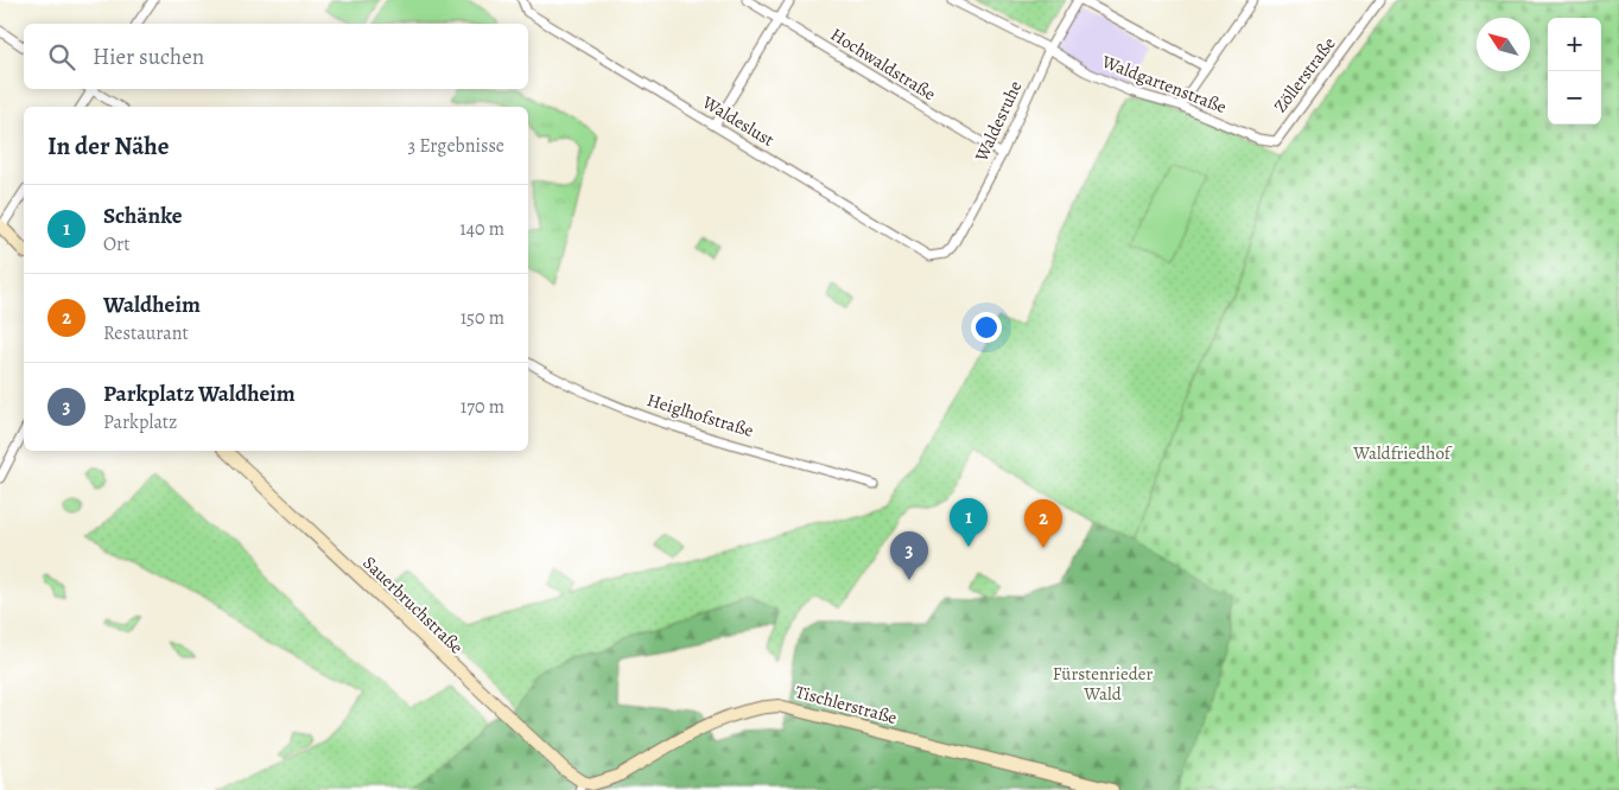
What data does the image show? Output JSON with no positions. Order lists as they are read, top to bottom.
{
  "streets": {
    "street": [
      "Hochwaldstraße",
      "Zöllerstraße",
      "Waldgartenstraße",
      "Waldeslust",
      "Waldesruhe",
      "Heiglhofstraße",
      "Sauerbruchstraße",
      "Tischlerstraße"
    ]
  },
  "crossings": [
    ["Hochwaldstraße", "Waldesruhe"],
    ["Zöllerstraße", "Waldgartenstraße"],
    ["Waldgartenstraße", "Waldesruhe"],
    ["Waldeslust", "Waldesruhe"],
    ["Sauerbruchstraße", "Tischlerstraße"]
  ],
  "parks": ["Waldfriedhof", "Fürstenrieder Wald"],
  "north": "top left",
  "page": {
    "map_buttons": ["+", "−"],
    "search": "Hier suchen",
    "heading": ["In der Nähe", "3 Ergebnisse"],
    "list": [
      {
        "mark": "1",
        "name": "Schänke",
        "note": "Ort",
        "value": "140 m"
      },
      {
        "mark": "2",
        "name": "Waldheim",
        "note": "Restaurant",
        "value": "150 m"
      },
      {
        "mark": "3",
        "name": "Parkplatz Waldheim",
        "note": "Parkplatz",
        "value": "170 m"
      }
    ],
    "pins": ["1", "2", "3"]
  }
}
